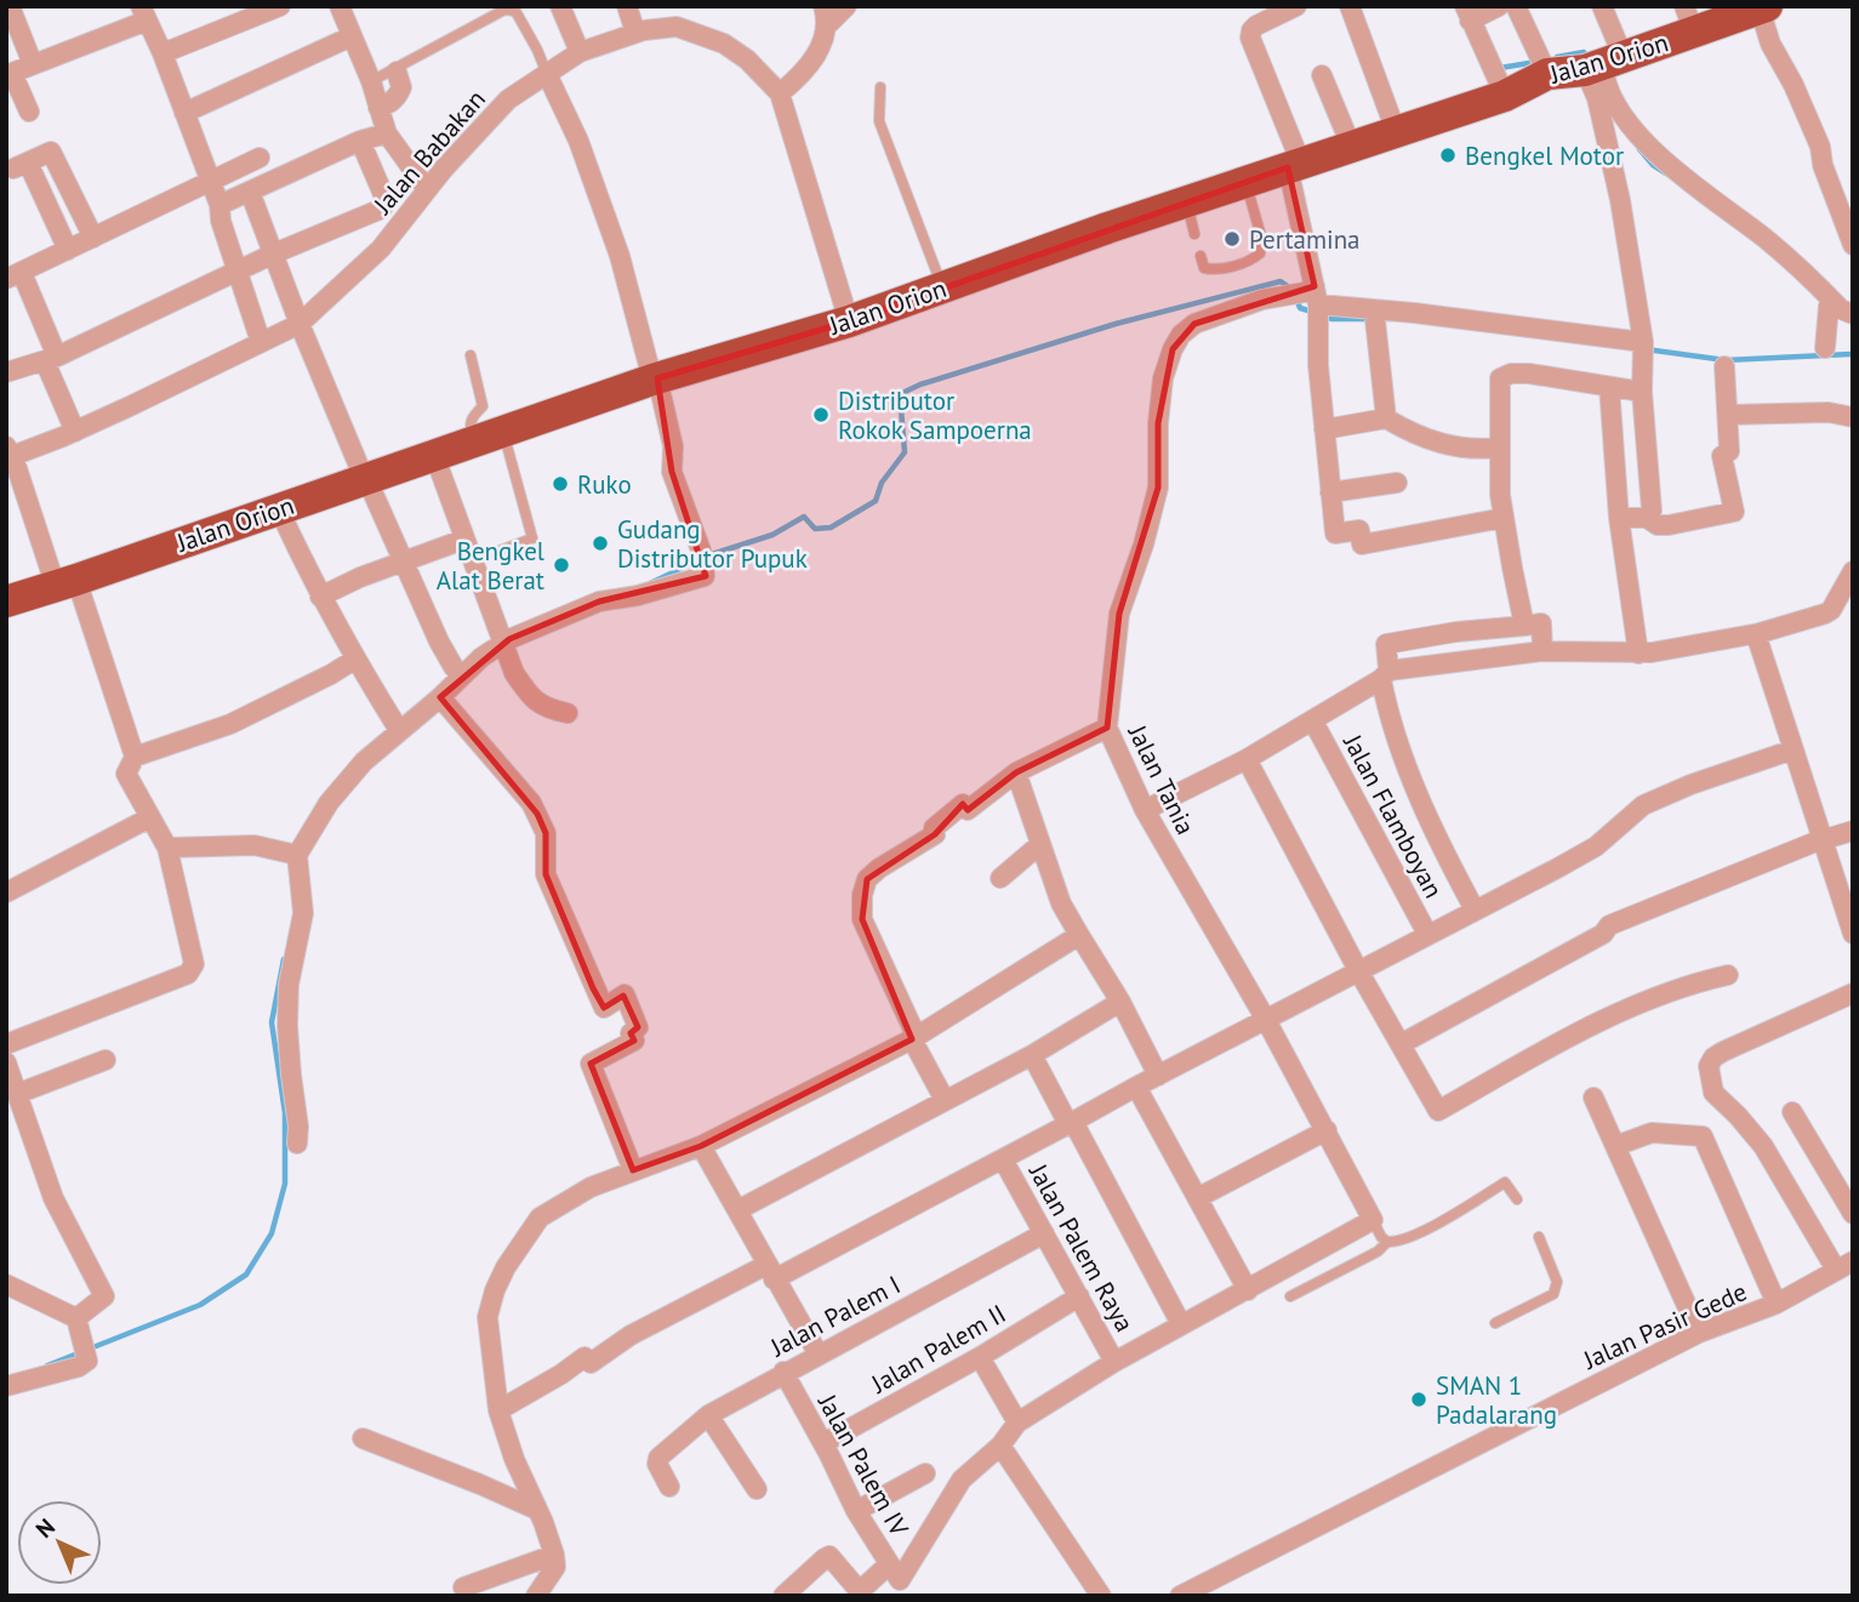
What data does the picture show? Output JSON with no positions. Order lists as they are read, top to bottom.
{
  "streets": {
    "highway": ["Jalan Orion"],
    "street": [
      "Jalan Babakan",
      "Jalan Tania",
      "Jalan Flamboyan",
      "Jalan Palem Raya",
      "Jalan Palem I",
      "Jalan Pasir Gede",
      "Jalan Palem II",
      "Jalan Palem IV"
    ]
  },
  "crossings": [
    ["Jalan Orion", "Jalan Babakan"],
    ["Jalan Palem Raya", "Jalan Palem I"],
    ["Jalan Palem Raya", "Jalan Palem II"],
    ["Jalan Palem I", "Jalan Palem IV"],
    ["Jalan Palem II", "Jalan Palem IV"]
  ],
  "places": [
    "Bengkel Motor",
    "Pertamina",
    "Distributor Rokok Sampoerna",
    "Ruko",
    "Gudang Distributor Pupuk",
    "Bengkel Alat Berat",
    "SMAN 1 Padalarang"
  ],
  "north": "top left"
}
